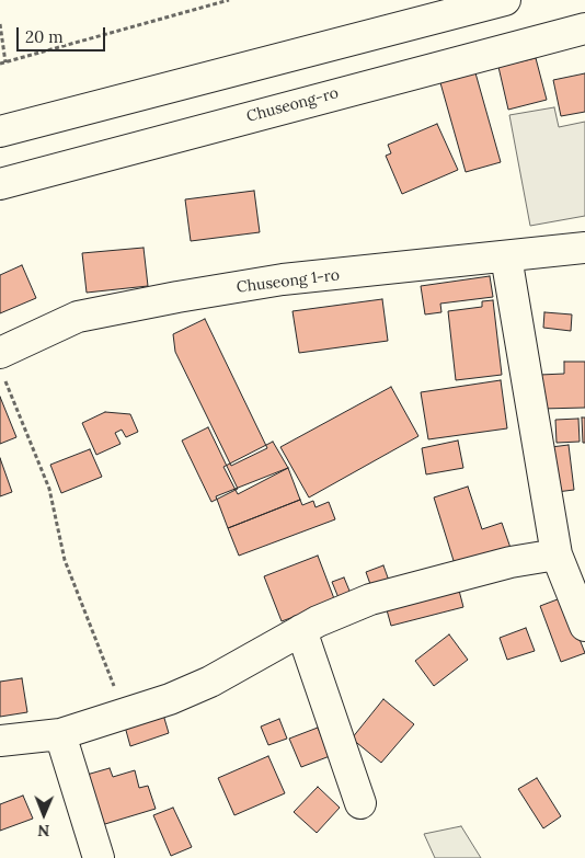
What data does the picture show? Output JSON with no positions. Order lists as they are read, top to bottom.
{
  "streets": {
    "street": ["Chuseong-ro", "Chuseong 1-ro"]
  },
  "scale_bar": "20 m",
  "north": "bottom"
}
